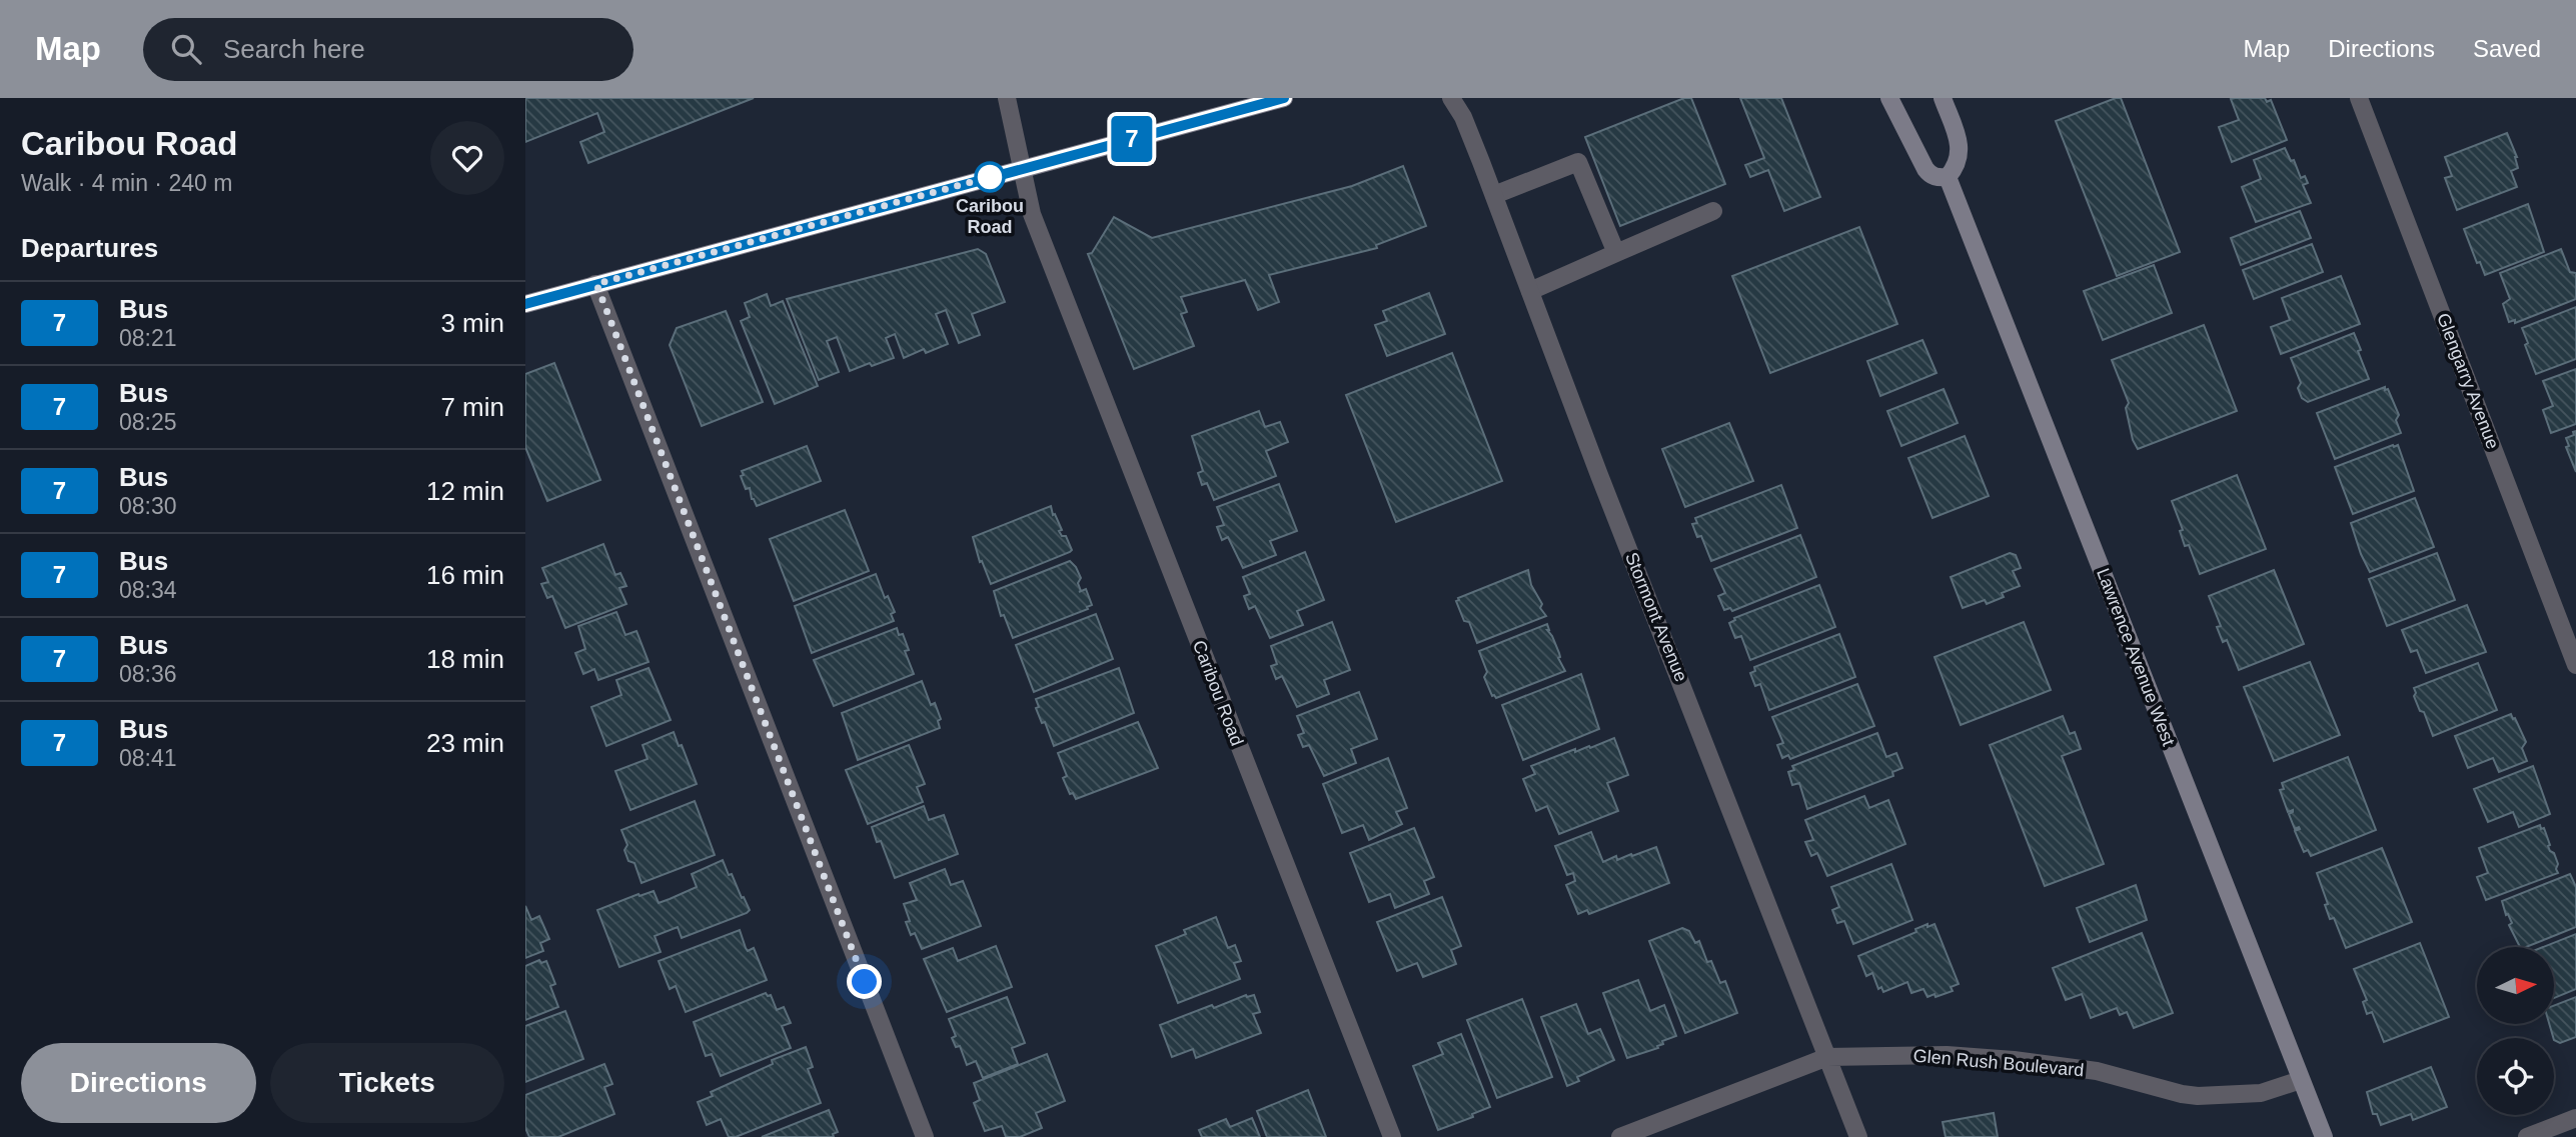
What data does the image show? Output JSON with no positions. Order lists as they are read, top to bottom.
{
  "streets": {
    "main road": ["Lawrence Avenue West"],
    "street": [
      "Glengarry Avenue",
      "Stormont Avenue",
      "Caribou Road",
      "Glen Rush Boulevard"
    ]
  },
  "crossings": [
    ["Stormont Avenue", "Glen Rush Boulevard"],
    ["Lawrence Avenue West", "Glen Rush Boulevard"]
  ],
  "places": ["Caribou Road"],
  "lines": ["bus line 7"],
  "north": "right",
  "page": {
    "header": "Map",
    "search": "Search here",
    "nav": ["Map", "Directions", "Saved"],
    "heading": [
      ["Caribou Road", "Walk · 4 min · 240 m"],
      "Departures"
    ],
    "on_map": "7",
    "list": [
      {
        "mark": "7",
        "name": "Bus",
        "note": "08:21",
        "value": "3 min"
      },
      {
        "mark": "7",
        "name": "Bus",
        "note": "08:25",
        "value": "7 min"
      },
      {
        "mark": "7",
        "name": "Bus",
        "note": "08:30",
        "value": "12 min"
      },
      {
        "mark": "7",
        "name": "Bus",
        "note": "08:34",
        "value": "16 min"
      },
      {
        "mark": "7",
        "name": "Bus",
        "note": "08:36",
        "value": "18 min"
      },
      {
        "mark": "7",
        "name": "Bus",
        "note": "08:41",
        "value": "23 min"
      }
    ],
    "buttons": ["Directions", "Tickets"]
  }
}
